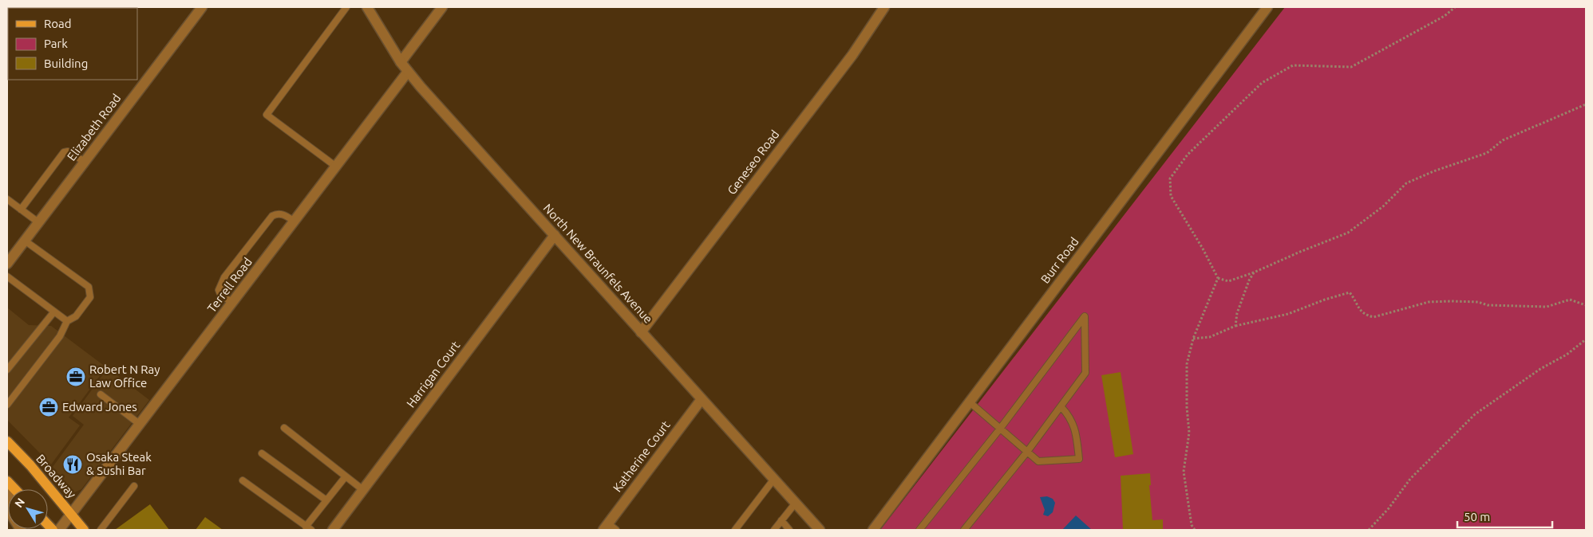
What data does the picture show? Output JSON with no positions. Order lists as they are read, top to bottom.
{
  "streets": {
    "main road": ["Broadway"],
    "street": [
      "Elizabeth Road",
      "Geneseo Road",
      "Burr Road",
      "North New Braunfels Avenue",
      "Terrell Road",
      "Harrigan Court",
      "Katherine Court"
    ]
  },
  "crossings": [
    ["Geneseo Road", "North New Braunfels Avenue"],
    ["North New Braunfels Avenue", "Terrell Road"],
    ["North New Braunfels Avenue", "Harrigan Court"],
    ["North New Braunfels Avenue", "Katherine Court"],
    ["Terrell Road", "Broadway"]
  ],
  "places": {
    "office": ["Robert N Ray Law Office", "Edward Jones"],
    "restaurant": ["Osaka Steak & Sushi Bar"]
  },
  "legend": ["Road", "Park", "Building"],
  "scale_bar": "50 m",
  "north": "top left"
}
